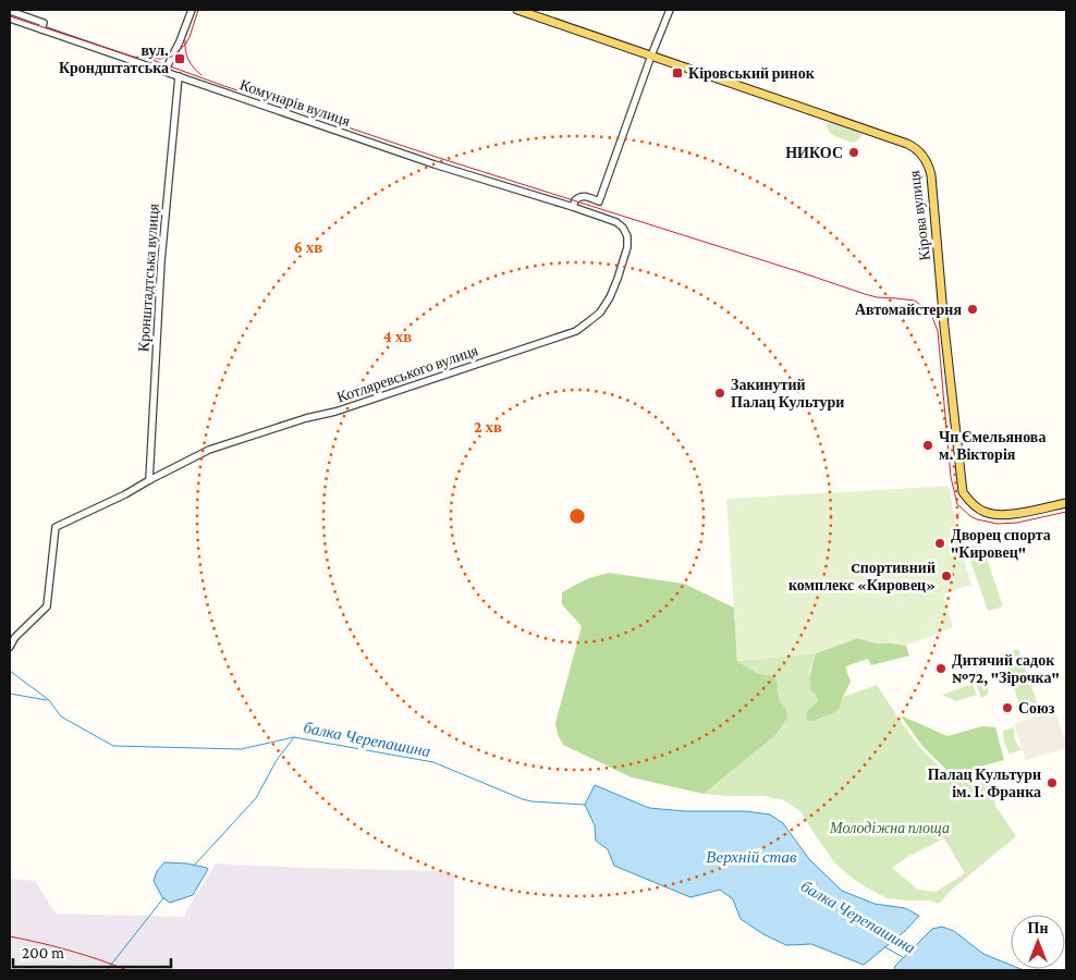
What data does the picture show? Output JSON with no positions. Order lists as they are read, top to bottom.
{
  "streets": {
    "main road": ["Кірова вулиця"],
    "street": ["Комунарів вулиця", "Кронштадтська вулиця", "Котляревського вулиця"]
  },
  "crossings": [
    ["Комунарів вулиця", "Кронштадтська вулиця"],
    ["Комунарів вулиця", "Котляревського вулиця"],
    ["Кронштадтська вулиця", "Котляревського вулиця"]
  ],
  "water": ["балка Черепашина", "Верхній став"],
  "parks": ["Молодіжна площа"],
  "places": {
    "transit": ["вул. Крондштатська", "Кіровський ринок"],
    "other": [
      "НИКОС",
      "Автомайстерня",
      "Закинутий Палац Культури",
      "Чп Ємельянова м. Вікторія",
      "Дворец спорта \"Кировец\"",
      "Cпортивний комплекс «Кировец»",
      "Дитячий садок №72, \"Зірочка\"",
      "Союз",
      "Палац Культури ім. І. Франка"
    ]
  },
  "scale_bar": "200 m",
  "north": "top",
  "rings": ["6 хв", "4 хв", "2 хв"]
}
